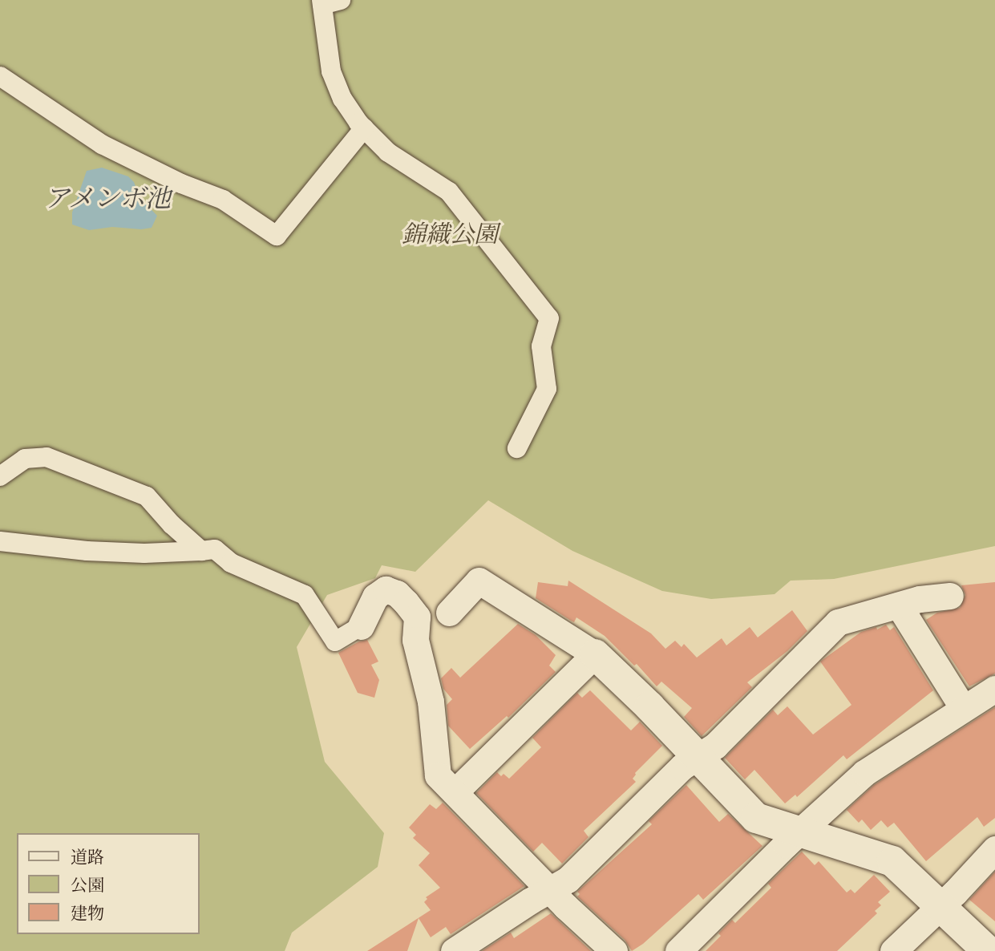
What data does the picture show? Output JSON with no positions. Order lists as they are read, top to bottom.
{
  "water": ["アメンボ池"],
  "parks": ["錦織公園"],
  "legend": ["道路", "公園", "建物"]
}
